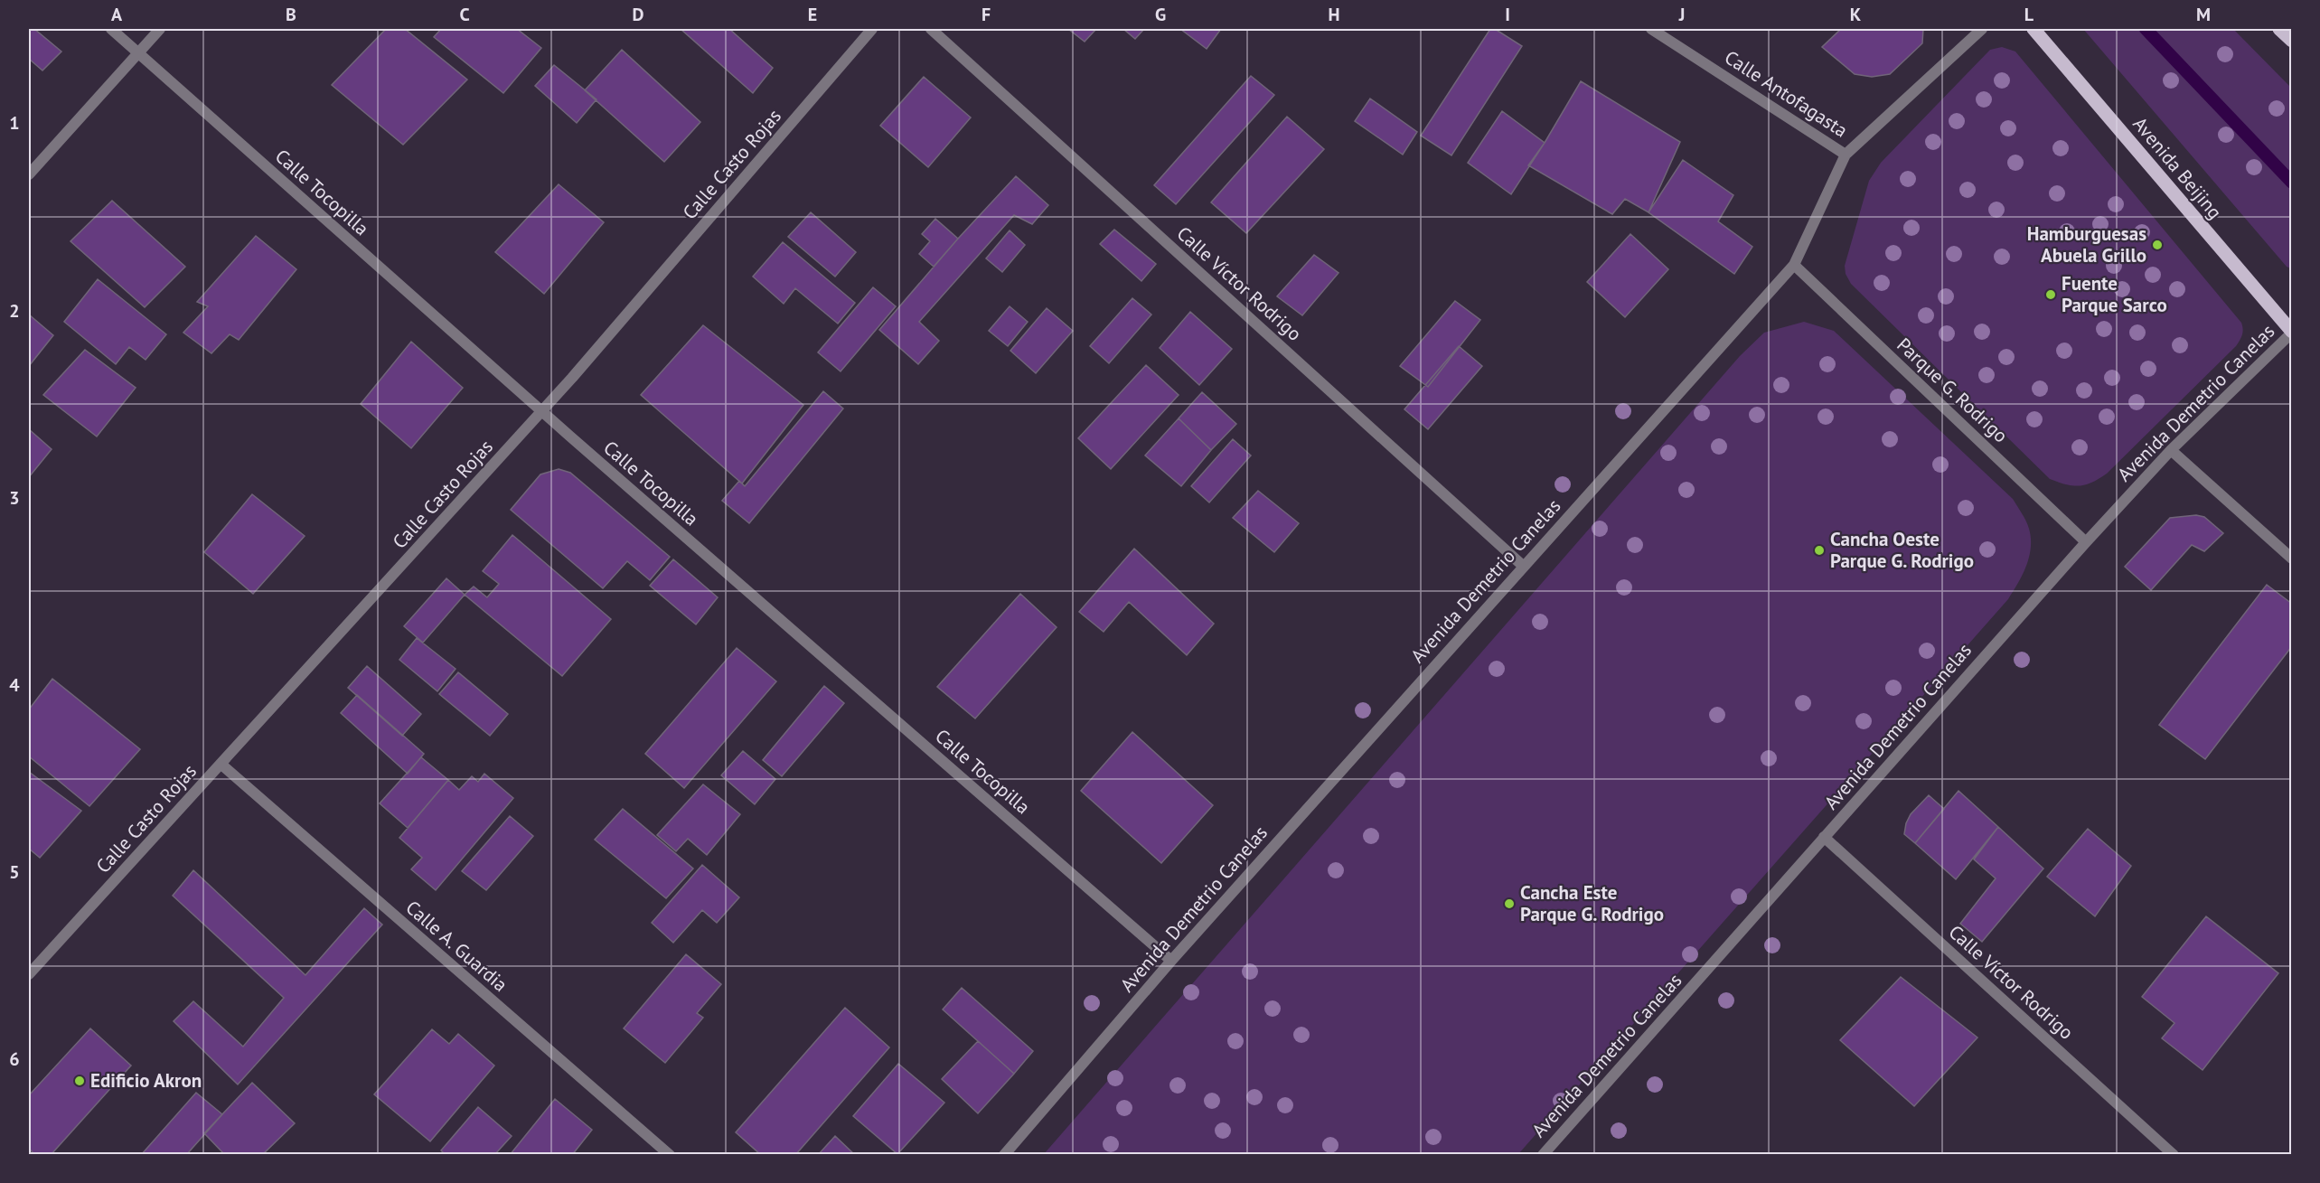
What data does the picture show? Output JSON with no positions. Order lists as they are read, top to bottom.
{
  "streets": {
    "main road": ["Avenida Beijing"],
    "street": [
      "Calle Antofagasta",
      "Calle Casto Rojas",
      "Calle Tocopilla",
      "Calle Víctor Rodrigo",
      "Parque G. Rodrigo",
      "Avenida Demetrio Canelas",
      "Calle A. Guardia"
    ]
  },
  "crossings": [
    ["Calle Antofagasta", "Avenida Demetrio Canelas"],
    ["Calle Casto Rojas", "Calle Tocopilla"],
    ["Calle Casto Rojas", "Calle A. Guardia"],
    ["Avenida Beijing", "Avenida Demetrio Canelas"],
    ["Calle Tocopilla", "Avenida Demetrio Canelas"],
    ["Calle Víctor Rodrigo", "Avenida Demetrio Canelas"],
    ["Parque G. Rodrigo", "Avenida Demetrio Canelas"]
  ],
  "places": [
    "Hamburguesas Abuela Grillo",
    "Fuente Parque Sarco",
    "Cancha Oeste Parque G. Rodrigo",
    "Cancha Este Parque G. Rodrigo",
    "Edificio Akron"
  ],
  "grid": {
    "columns": [
      "A",
      "B",
      "C",
      "D",
      "E",
      "F",
      "G",
      "H",
      "I",
      "J",
      "K",
      "L",
      "M"
    ],
    "rows": [
      "1",
      "2",
      "3",
      "4",
      "5",
      "6"
    ]
  }
}
